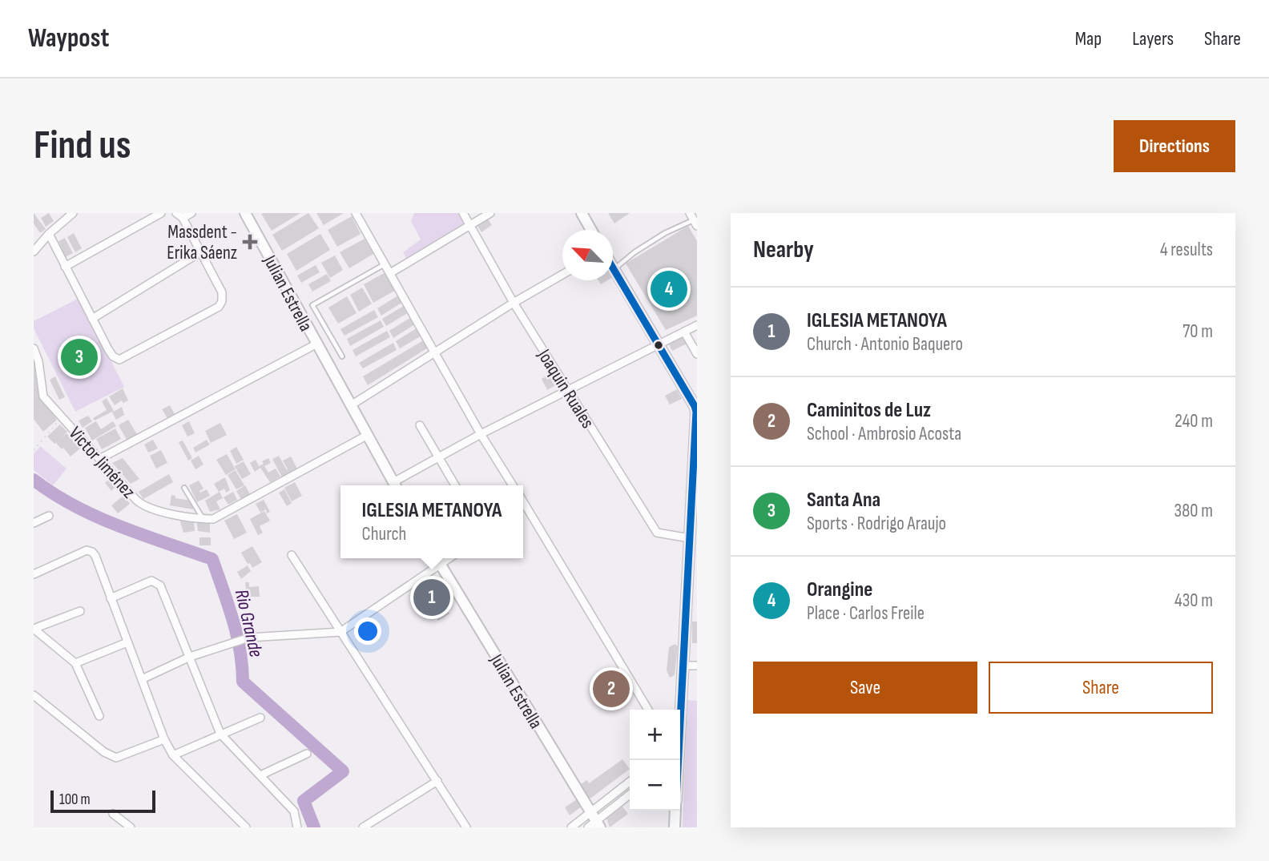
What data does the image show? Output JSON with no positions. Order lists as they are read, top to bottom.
{
  "streets": {
    "street": ["Julian Estrella", "Joaquin Ruales", "Victor Jiménez"]
  },
  "crossings": [
    ["Julian Estrella", "Victor Jiménez"]
  ],
  "water": ["Rio Grande"],
  "places": {
    "health": ["Massdent - Erika Sáenz"]
  },
  "scale_bar": "100 m",
  "north": "top left",
  "page": {
    "header": "Waypost",
    "nav": ["Map", "Layers", "Share"],
    "buttons": [
      "Directions",
      ["Save", "Share"]
    ],
    "title": "Find us",
    "heading": ["Nearby", "4 results"],
    "pins": [
      "4",
      "3",
      "1",
      "2"
    ],
    "list": [
      {
        "mark": "1",
        "name": "IGLESIA METANOYA",
        "note": "Church · Antonio Baquero",
        "value": "70 m"
      },
      {
        "mark": "2",
        "name": "Caminitos de Luz",
        "note": "School · Ambrosio Acosta",
        "value": "240 m"
      },
      {
        "mark": "3",
        "name": "Santa Ana",
        "note": "Sports · Rodrigo Araujo",
        "value": "380 m"
      },
      {
        "mark": "4",
        "name": "Orangine",
        "note": "Place · Carlos Freile",
        "value": "430 m"
      }
    ],
    "popup": ["IGLESIA METANOYA", "Church"],
    "map_buttons": ["+", "−"],
    "scale": "100 m"
  }
}
